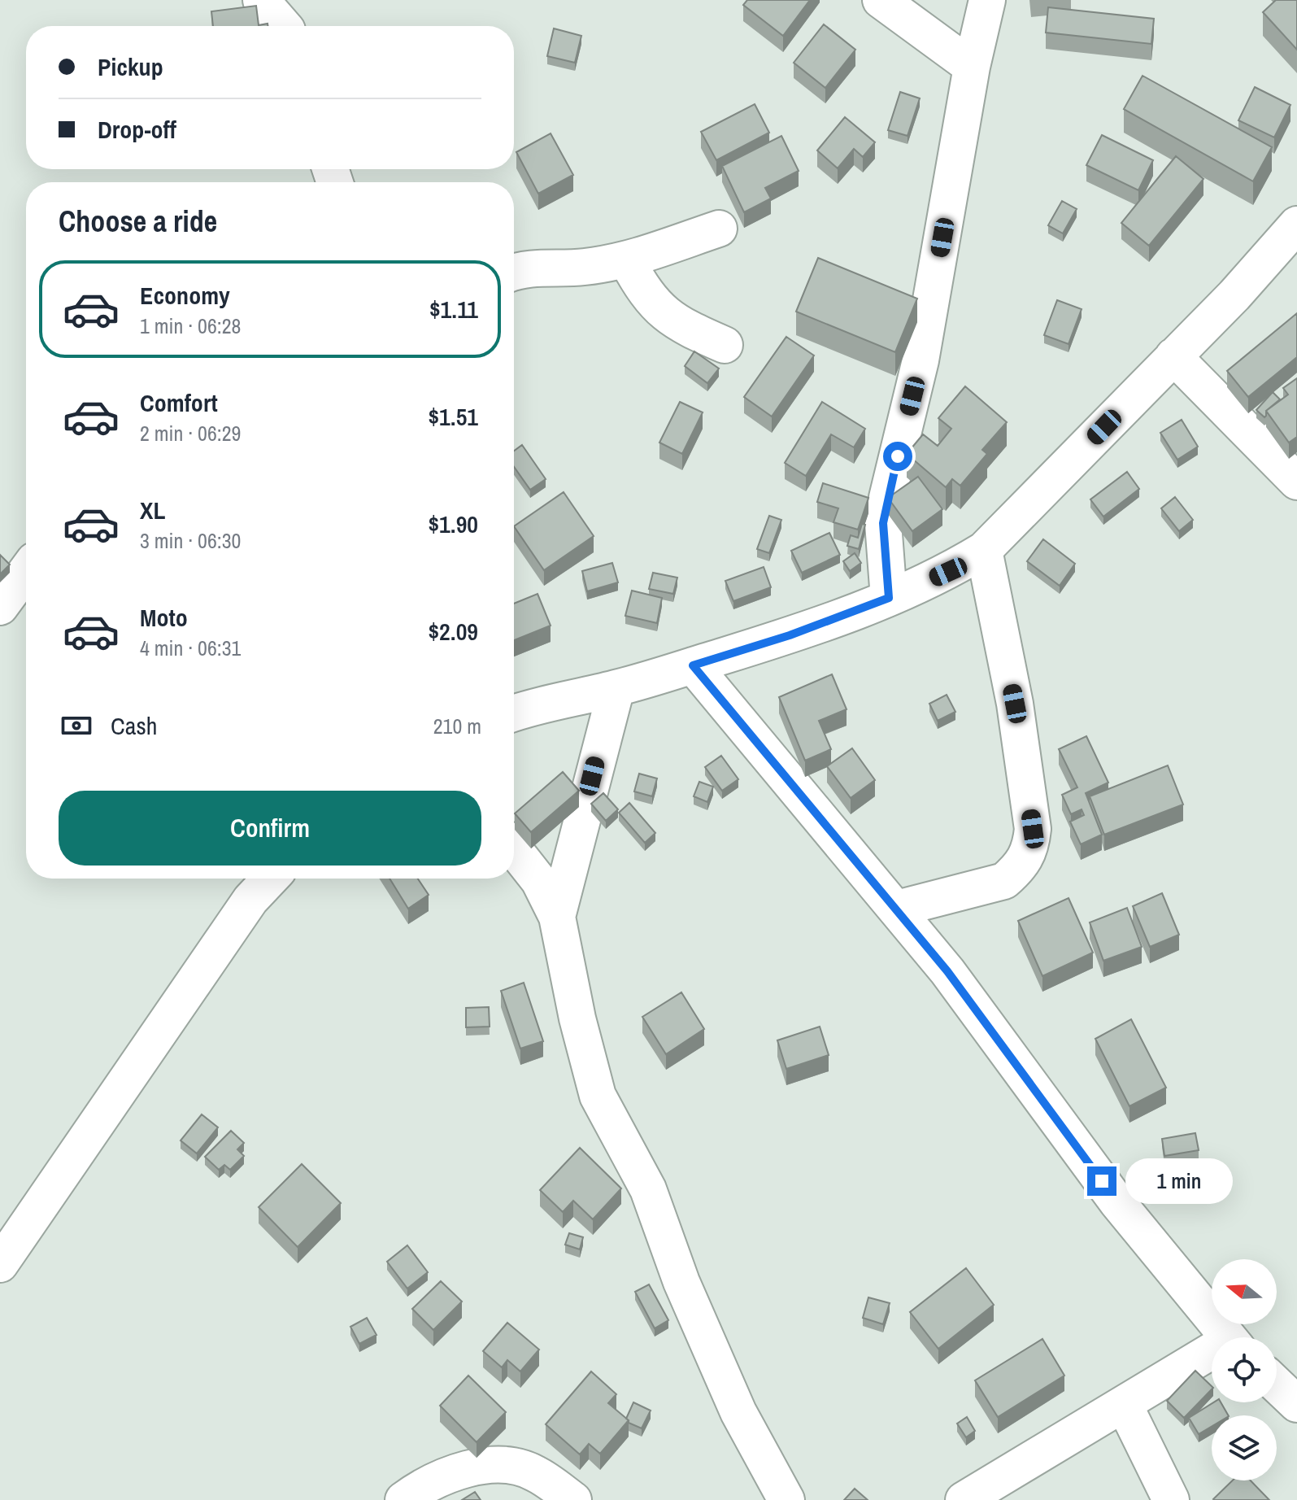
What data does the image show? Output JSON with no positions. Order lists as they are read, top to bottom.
{
  "north": "left",
  "page": {
    "banner": ["Pickup", "Drop-off"],
    "heading": "Choose a ride",
    "list": [
      {
        "name": "Economy",
        "note": "1 min · 06:28",
        "value": "$1.11"
      },
      {
        "name": "Comfort",
        "note": "2 min · 06:29",
        "value": "$1.51"
      },
      {
        "name": "XL",
        "note": "3 min · 06:30",
        "value": "$1.90"
      },
      {
        "name": "Moto",
        "note": "4 min · 06:31",
        "value": "$2.09"
      }
    ],
    "pay": ["Cash", "210 m"],
    "buttons": "Confirm",
    "bubble": "1 min"
  }
}
